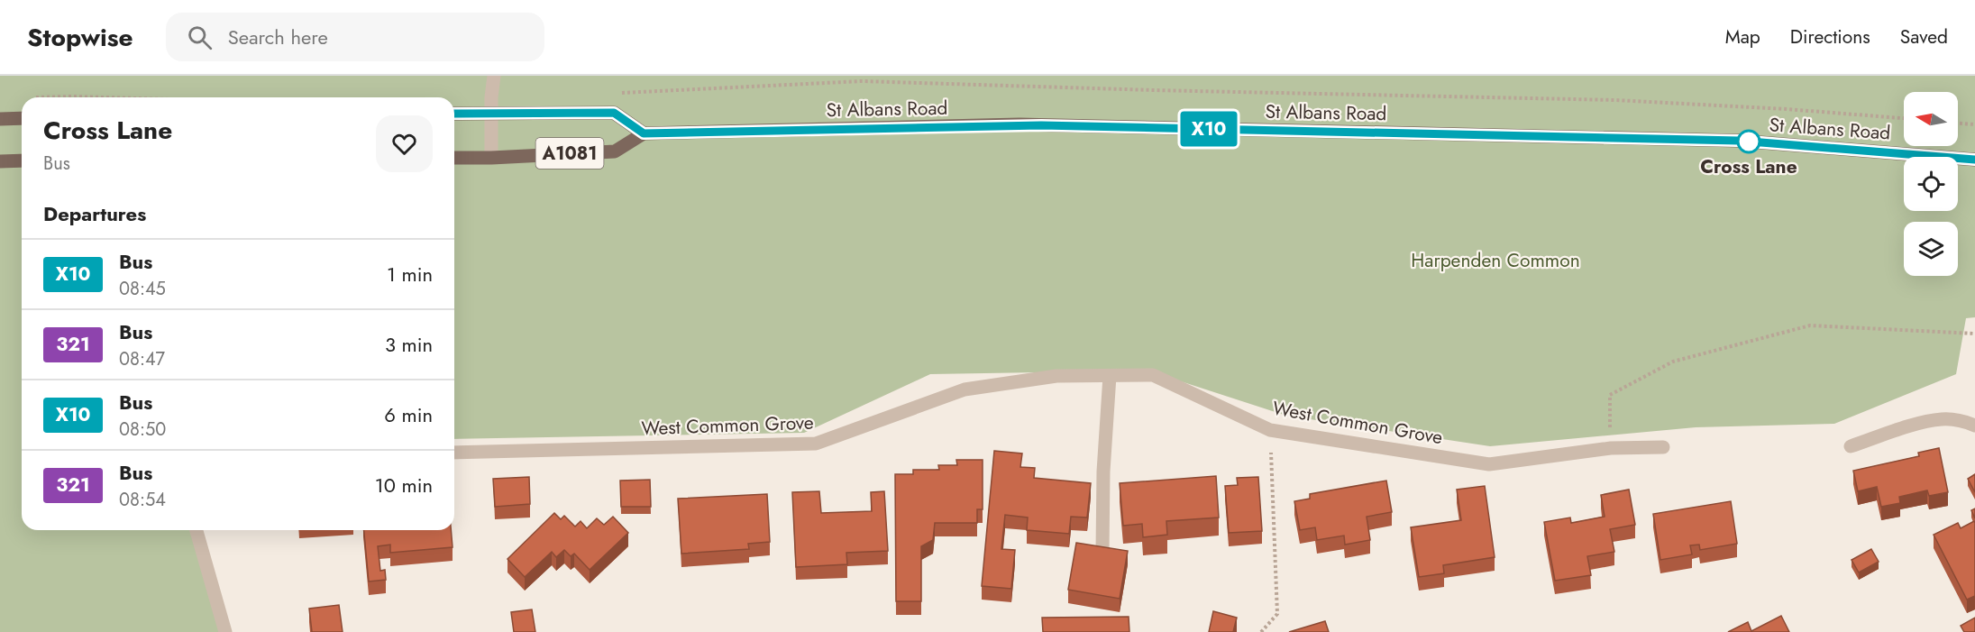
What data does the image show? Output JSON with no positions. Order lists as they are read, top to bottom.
{
  "streets": {
    "main road": ["St Albans Road", "A1081"],
    "street": ["West Common Grove"]
  },
  "crossings": [
    ["St Albans Road", "A1081"]
  ],
  "parks": ["Harpenden Common"],
  "places": ["Cross Lane"],
  "lines": ["bus line X10"],
  "north": "left",
  "page": {
    "header": "Stopwise",
    "search": "Search here",
    "nav": ["Map", "Directions", "Saved"],
    "on_map": "X10",
    "heading": [
      ["Cross Lane", "Bus"],
      "Departures"
    ],
    "list": [
      {
        "mark": "X10",
        "name": "Bus",
        "note": "08:45",
        "value": "1 min"
      },
      {
        "mark": "321",
        "name": "Bus",
        "note": "08:47",
        "value": "3 min"
      },
      {
        "mark": "X10",
        "name": "Bus",
        "note": "08:50",
        "value": "6 min"
      },
      {
        "mark": "321",
        "name": "Bus",
        "note": "08:54",
        "value": "10 min"
      }
    ]
  }
}
